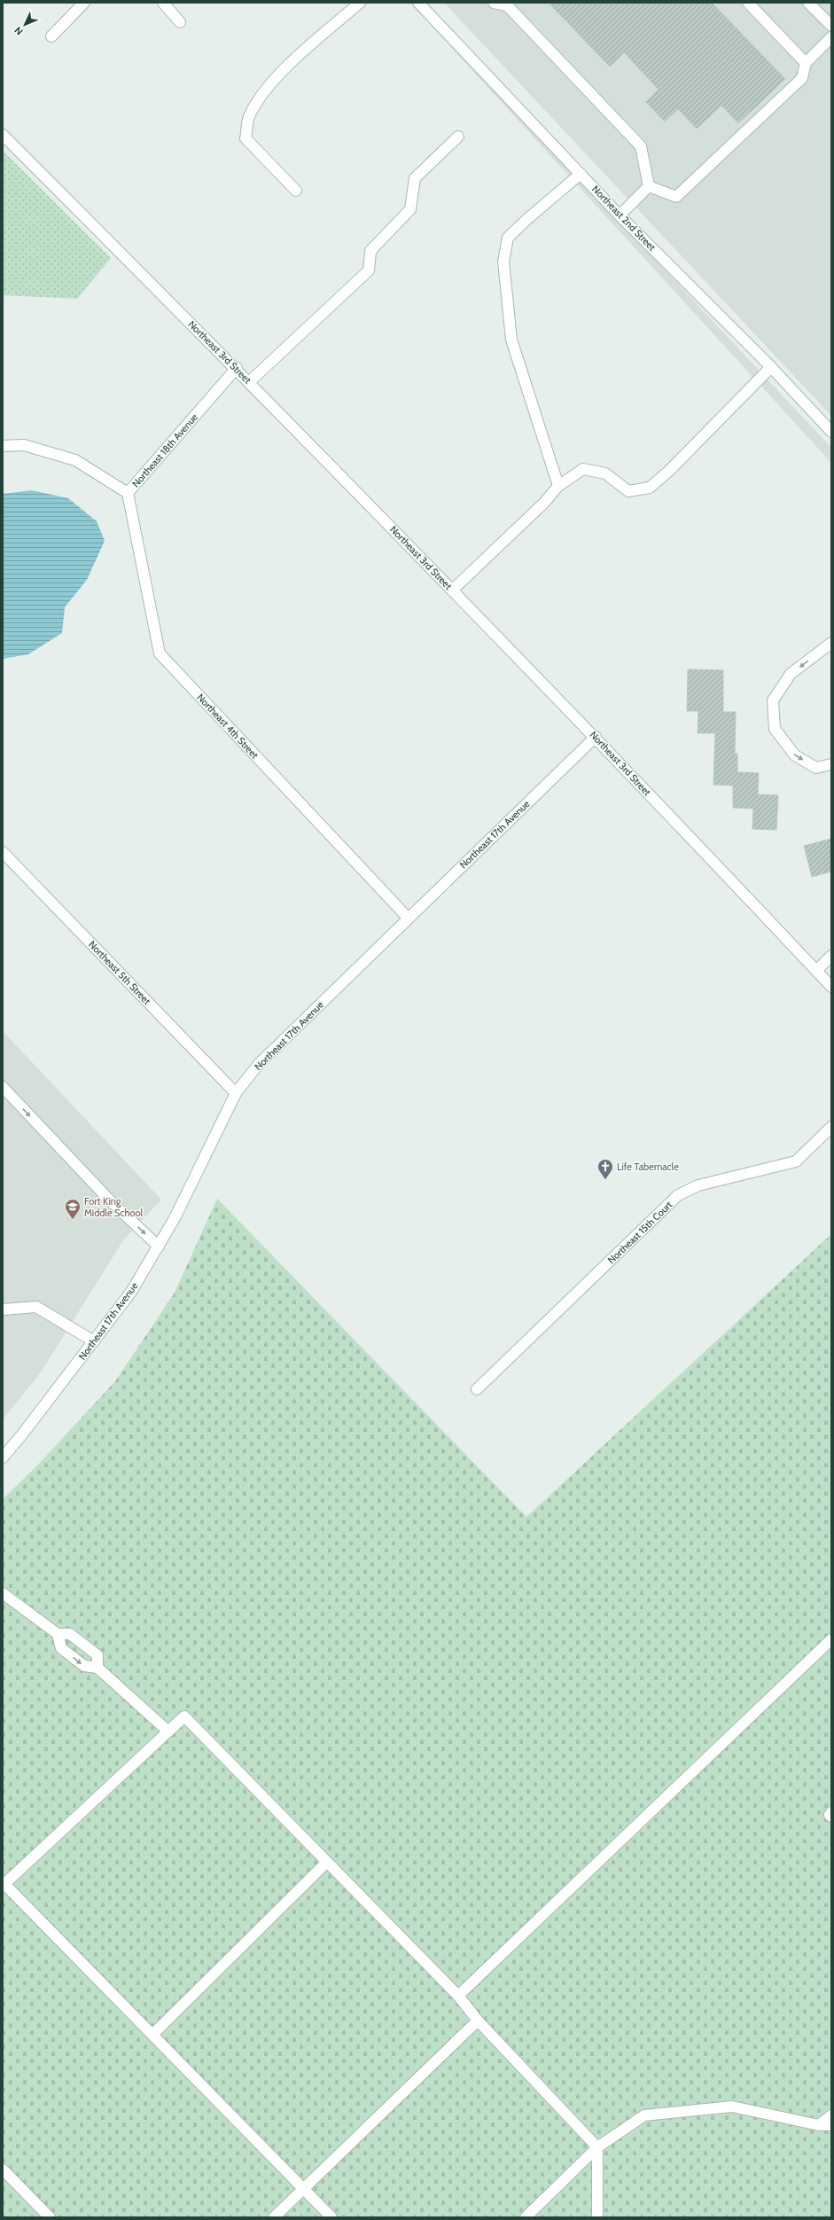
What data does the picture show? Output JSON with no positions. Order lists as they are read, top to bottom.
{
  "streets": {
    "street": [
      "Northeast 2nd Street",
      "Northeast 3rd Street",
      "Northeast 18th Avenue",
      "Northeast 4th Street",
      "Northeast 17th Avenue",
      "Northeast 5th Street",
      "Northeast 15th Court"
    ]
  },
  "crossings": [
    ["Northeast 3rd Street", "Northeast 18th Avenue"],
    ["Northeast 3rd Street", "Northeast 17th Avenue"],
    ["Northeast 18th Avenue", "Northeast 4th Street"],
    ["Northeast 4th Street", "Northeast 17th Avenue"],
    ["Northeast 17th Avenue", "Northeast 5th Street"]
  ],
  "places": {
    "church": ["Life Tabernacle"],
    "school or university": ["Fort King Middle School"]
  },
  "north": "bottom left"
}
